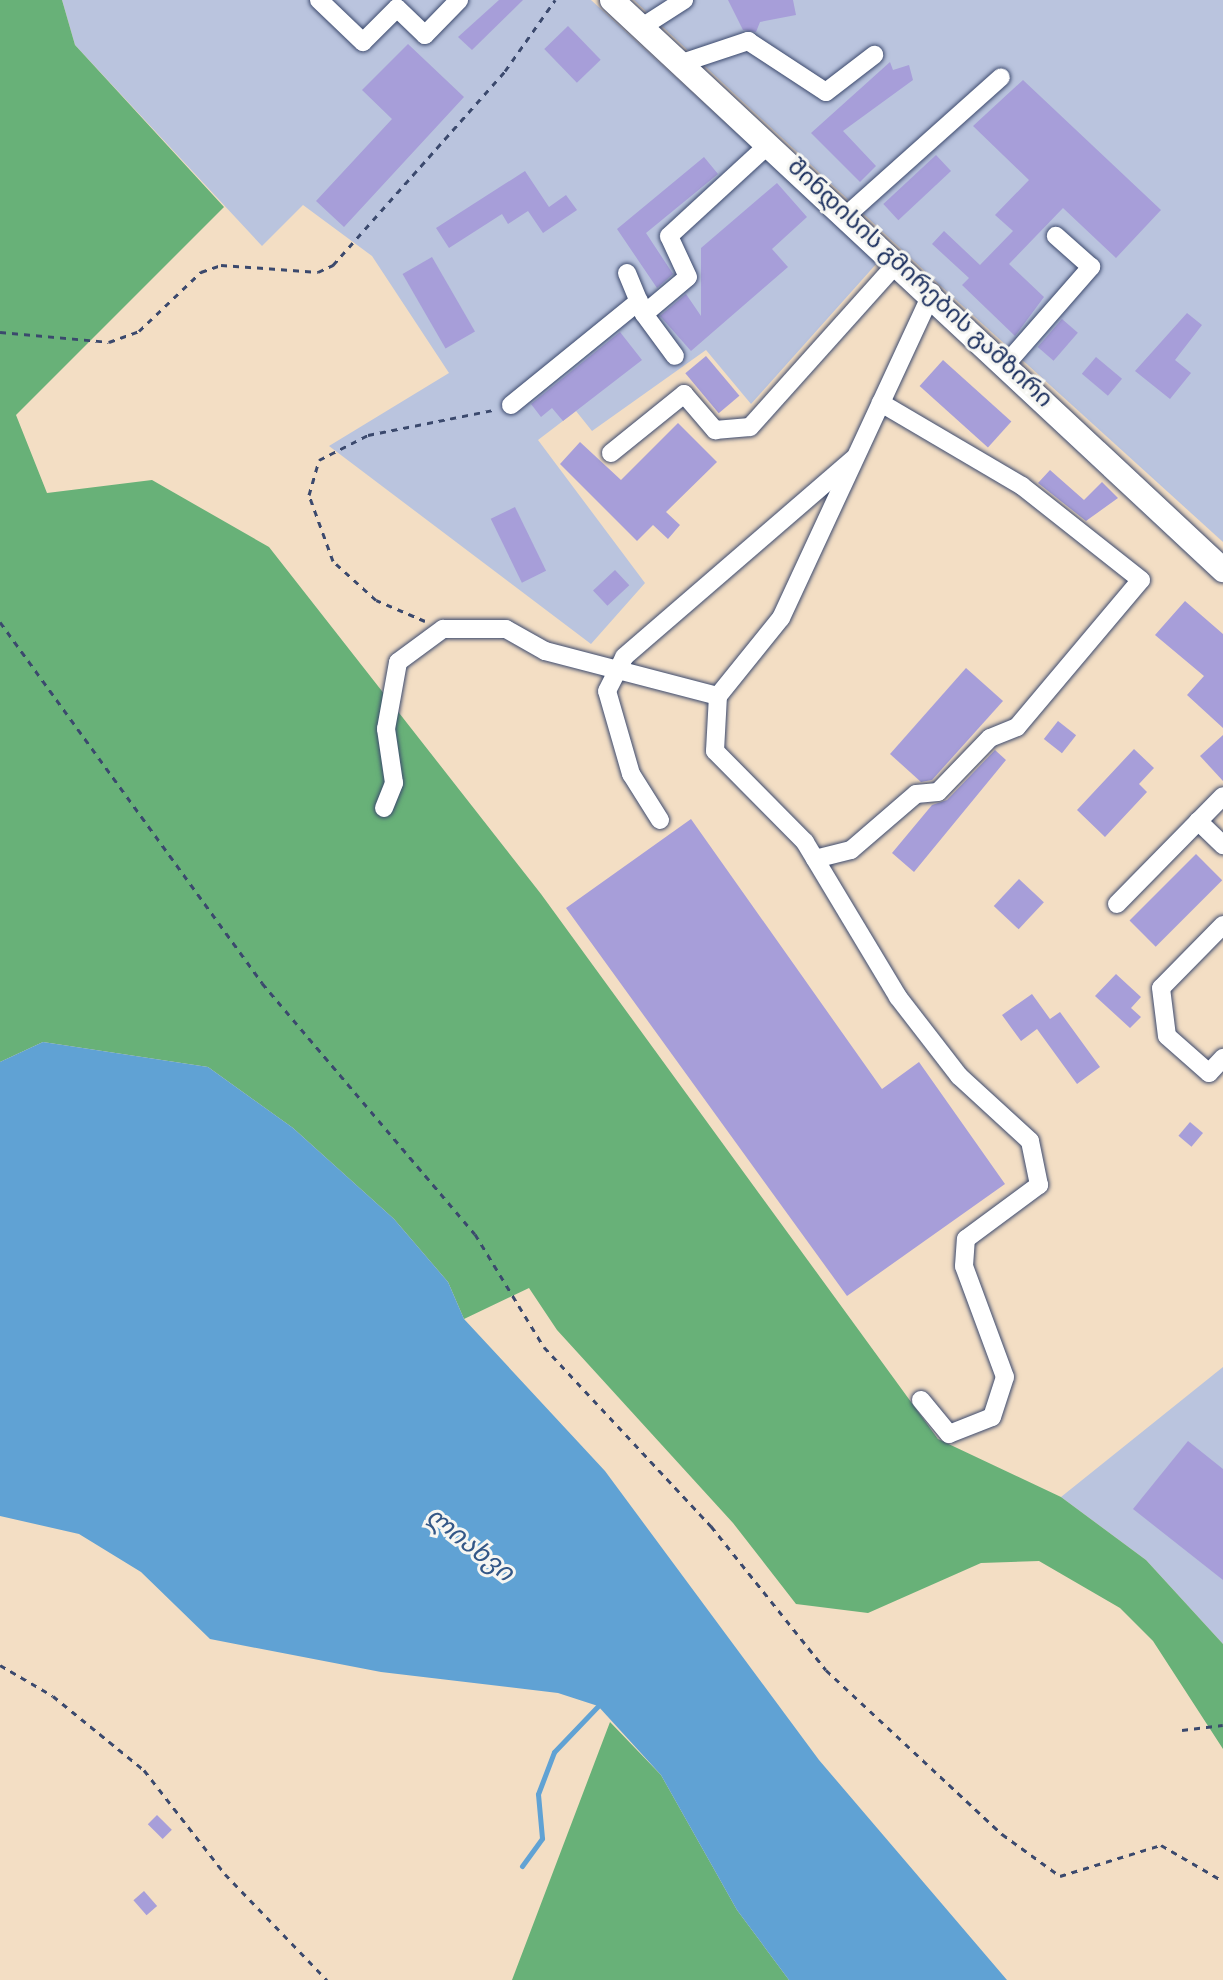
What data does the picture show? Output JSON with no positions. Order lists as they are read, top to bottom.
{
  "streets": {
    "main road": ["შინდისის გმირების გამზირი"]
  },
  "water": ["ლიახვი"]
}
